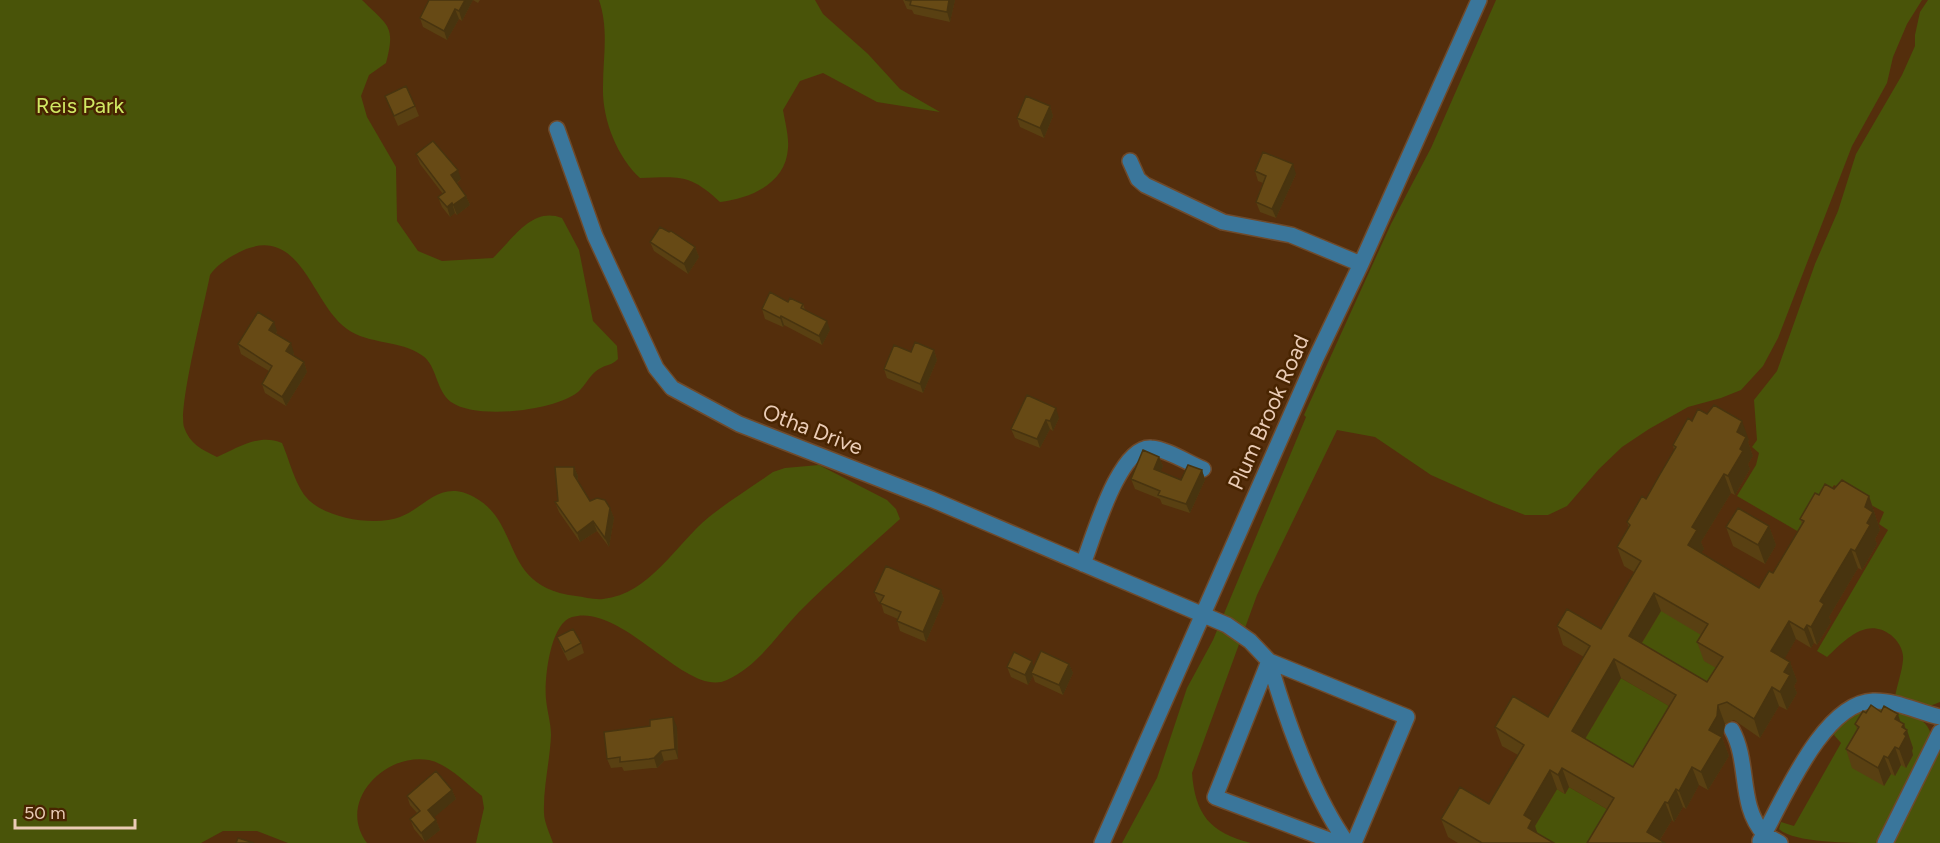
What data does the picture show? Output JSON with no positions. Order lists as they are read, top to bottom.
{
  "streets": {
    "street": ["Plum Brook Road", "Otha Drive"]
  },
  "crossings": [
    ["Plum Brook Road", "Otha Drive"]
  ],
  "parks": ["Reis Park"],
  "scale_bar": "50 m"
}
